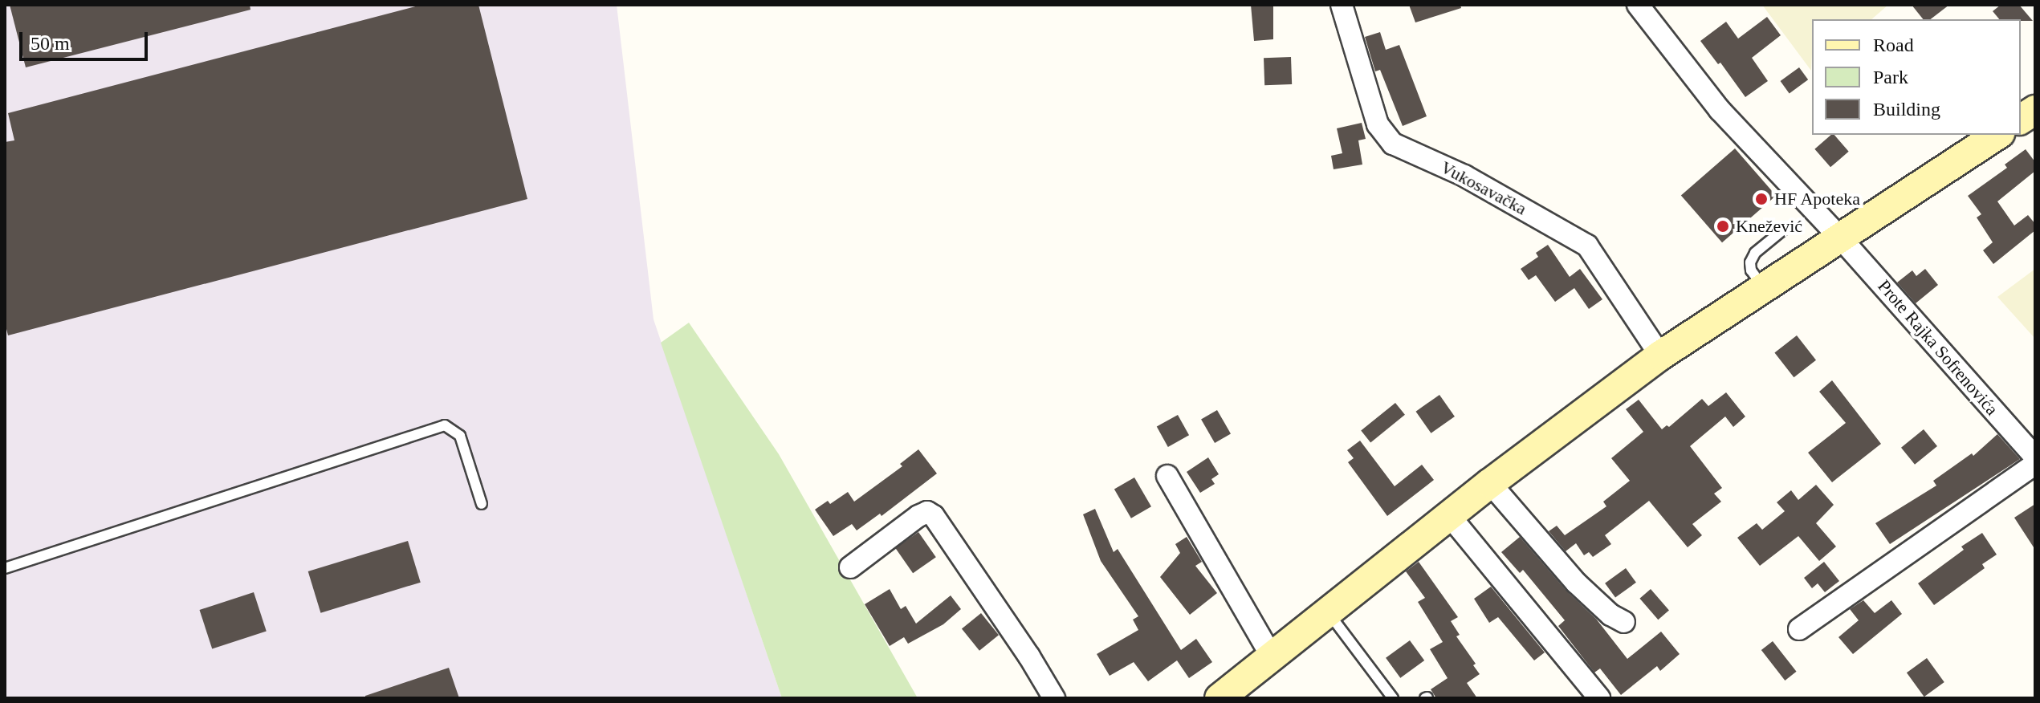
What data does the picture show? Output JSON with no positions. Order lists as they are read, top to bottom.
{
  "streets": {
    "street": ["Vukosavačka", "Prote Rajka Sofrenovića"]
  },
  "places": ["HF Apoteka", "Knežević"],
  "legend": ["Road", "Park", "Building"],
  "scale_bar": "50 m"
}
